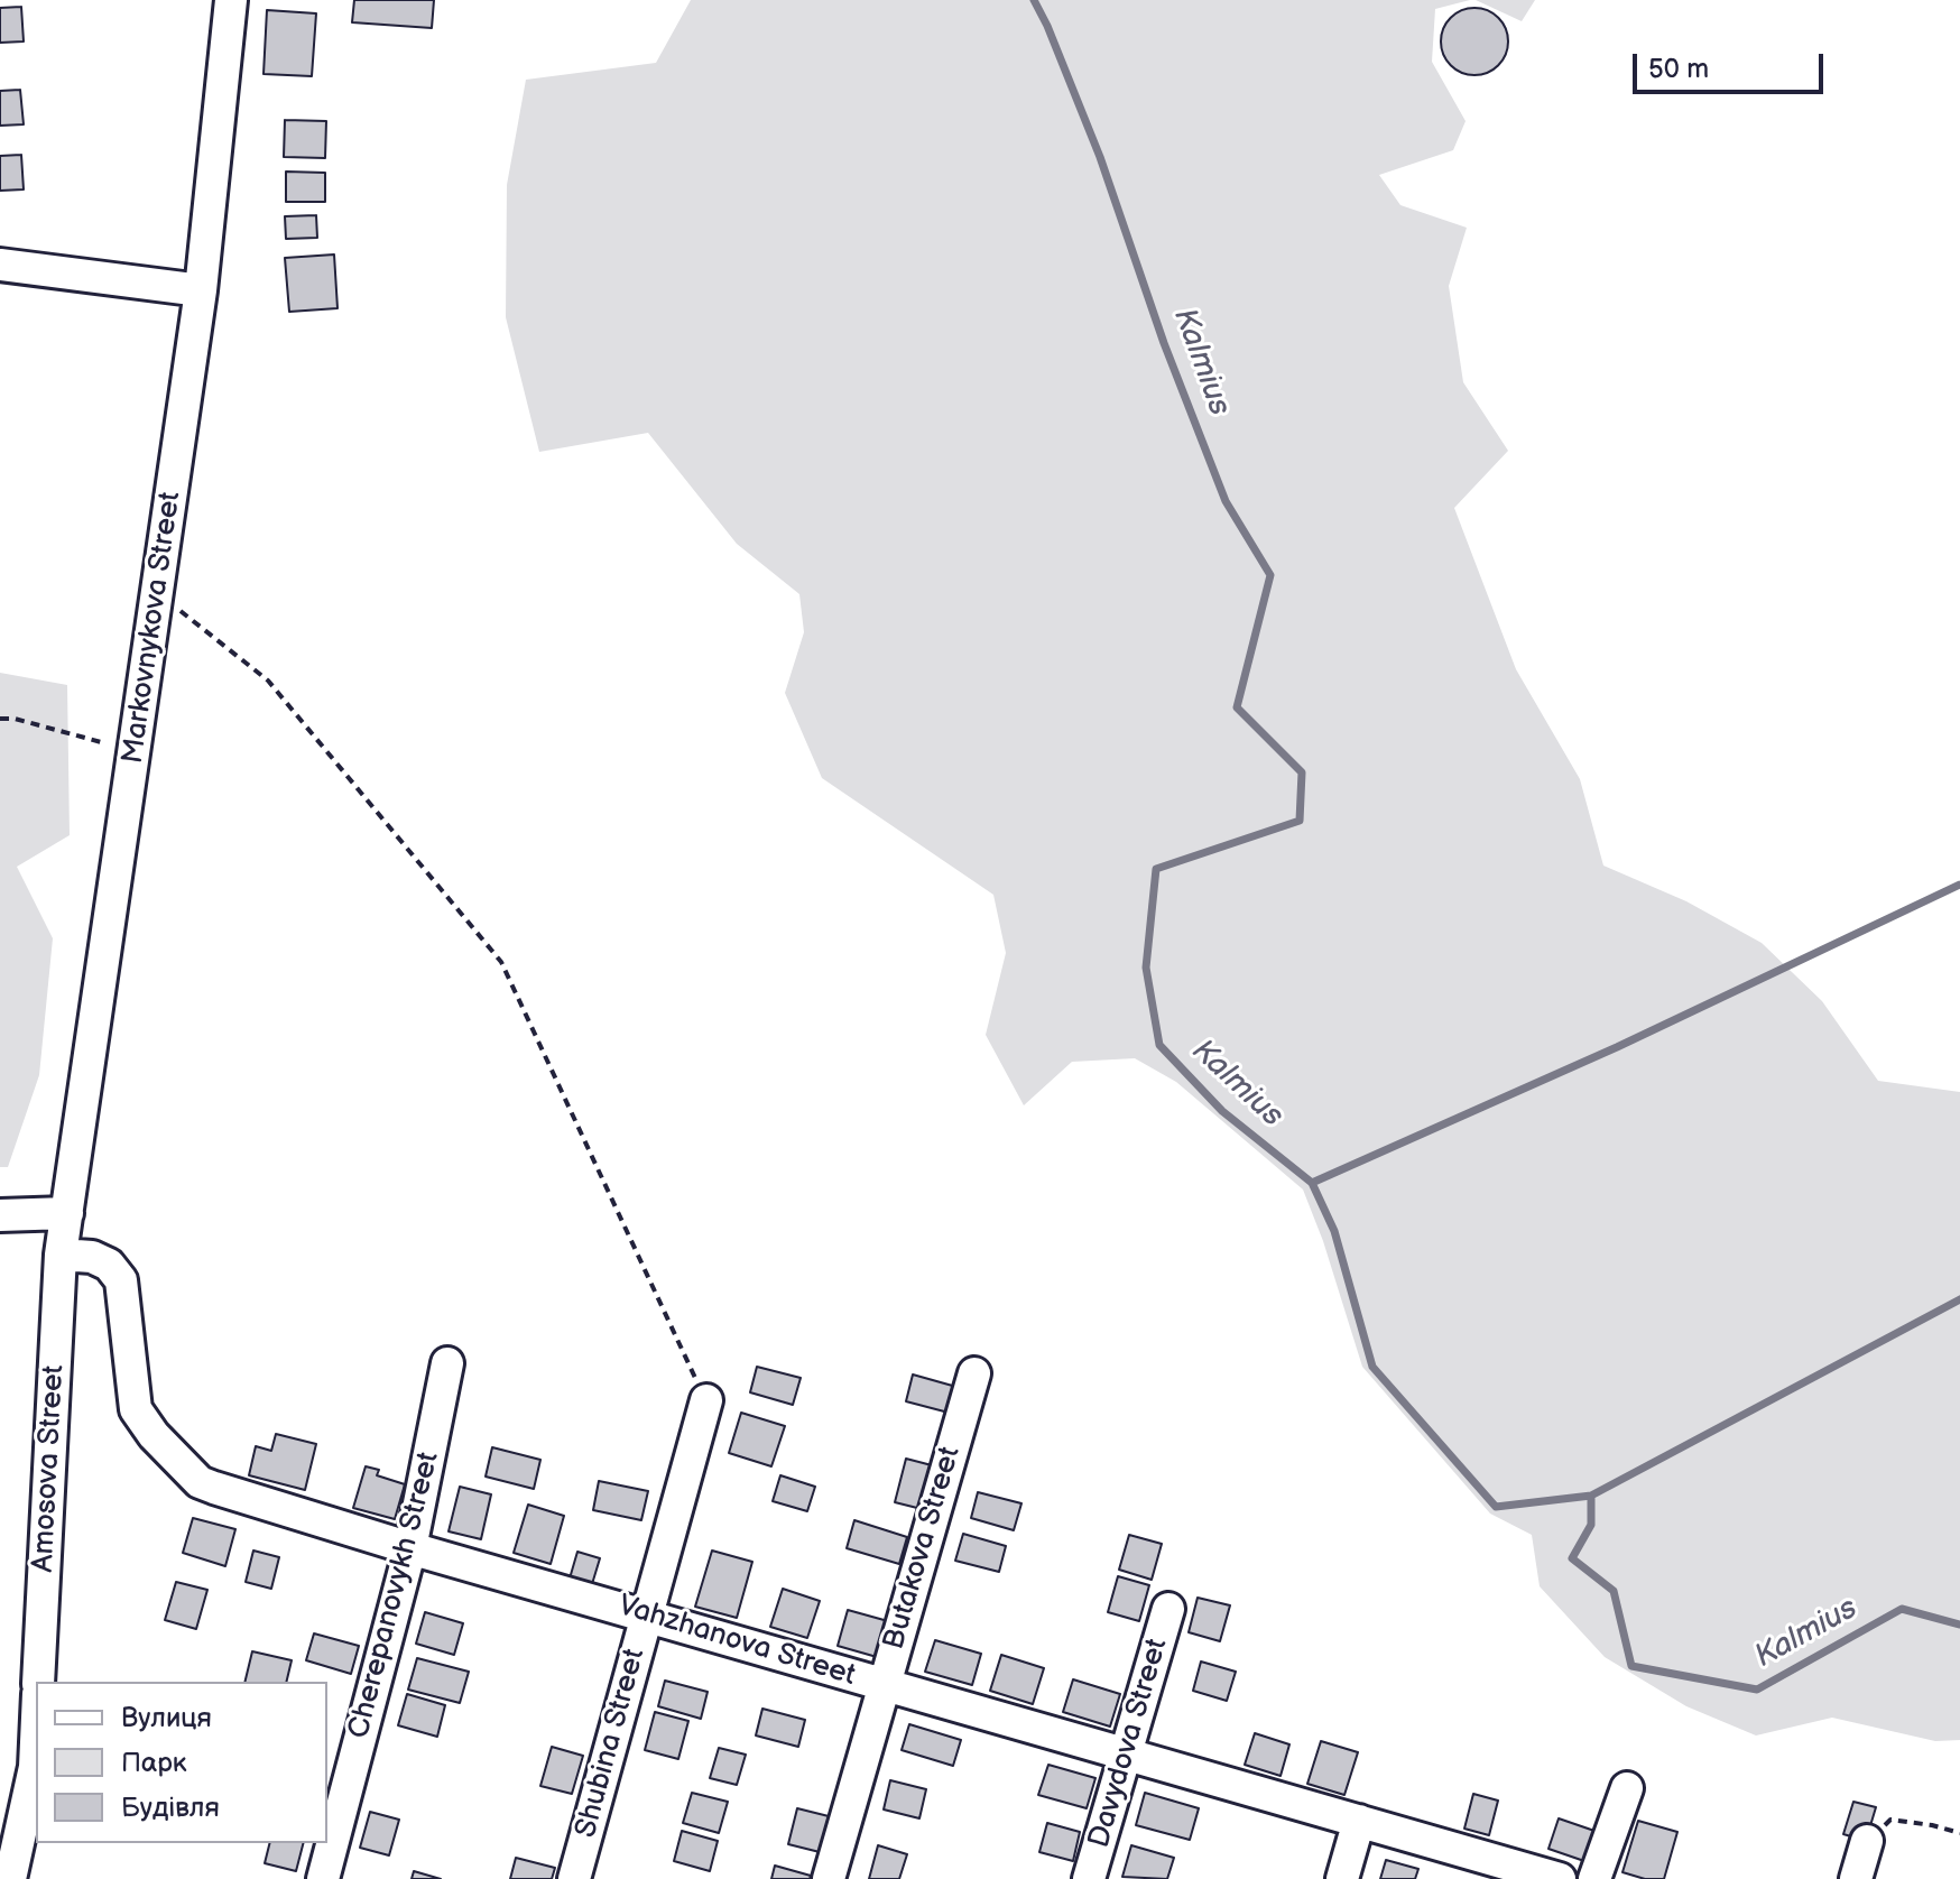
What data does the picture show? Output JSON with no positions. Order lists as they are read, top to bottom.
{
  "streets": {
    "street": [
      "Markovnykova Street",
      "Amosova Street",
      "Butakova Street",
      "Cherepanovykh Street",
      "Vahzhanova Street",
      "Shubina Street",
      "Davydova Street"
    ]
  },
  "crossings": [
    ["Markovnykova Street", "Amosova Street"],
    ["Markovnykova Street", "Vahzhanova Street"],
    ["Amosova Street", "Vahzhanova Street"],
    ["Butakova Street", "Vahzhanova Street"],
    ["Cherepanovykh Street", "Vahzhanova Street"],
    ["Vahzhanova Street", "Shubina Street"],
    ["Vahzhanova Street", "Davydova Street"]
  ],
  "water": ["Kalmius"],
  "legend": ["Вулиця", "Парк", "Будівля"],
  "scale_bar": "50 m"
}
